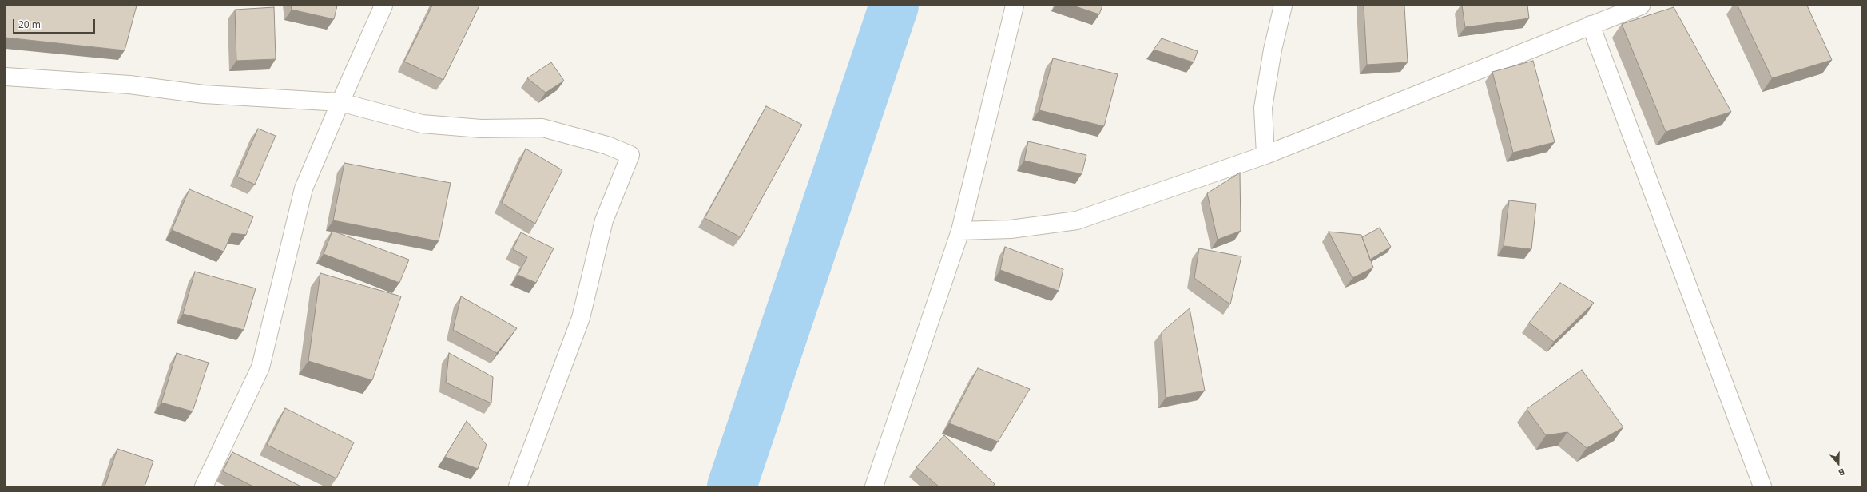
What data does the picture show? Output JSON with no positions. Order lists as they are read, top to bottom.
{
  "scale_bar": "20 m",
  "north": "bottom"
}
